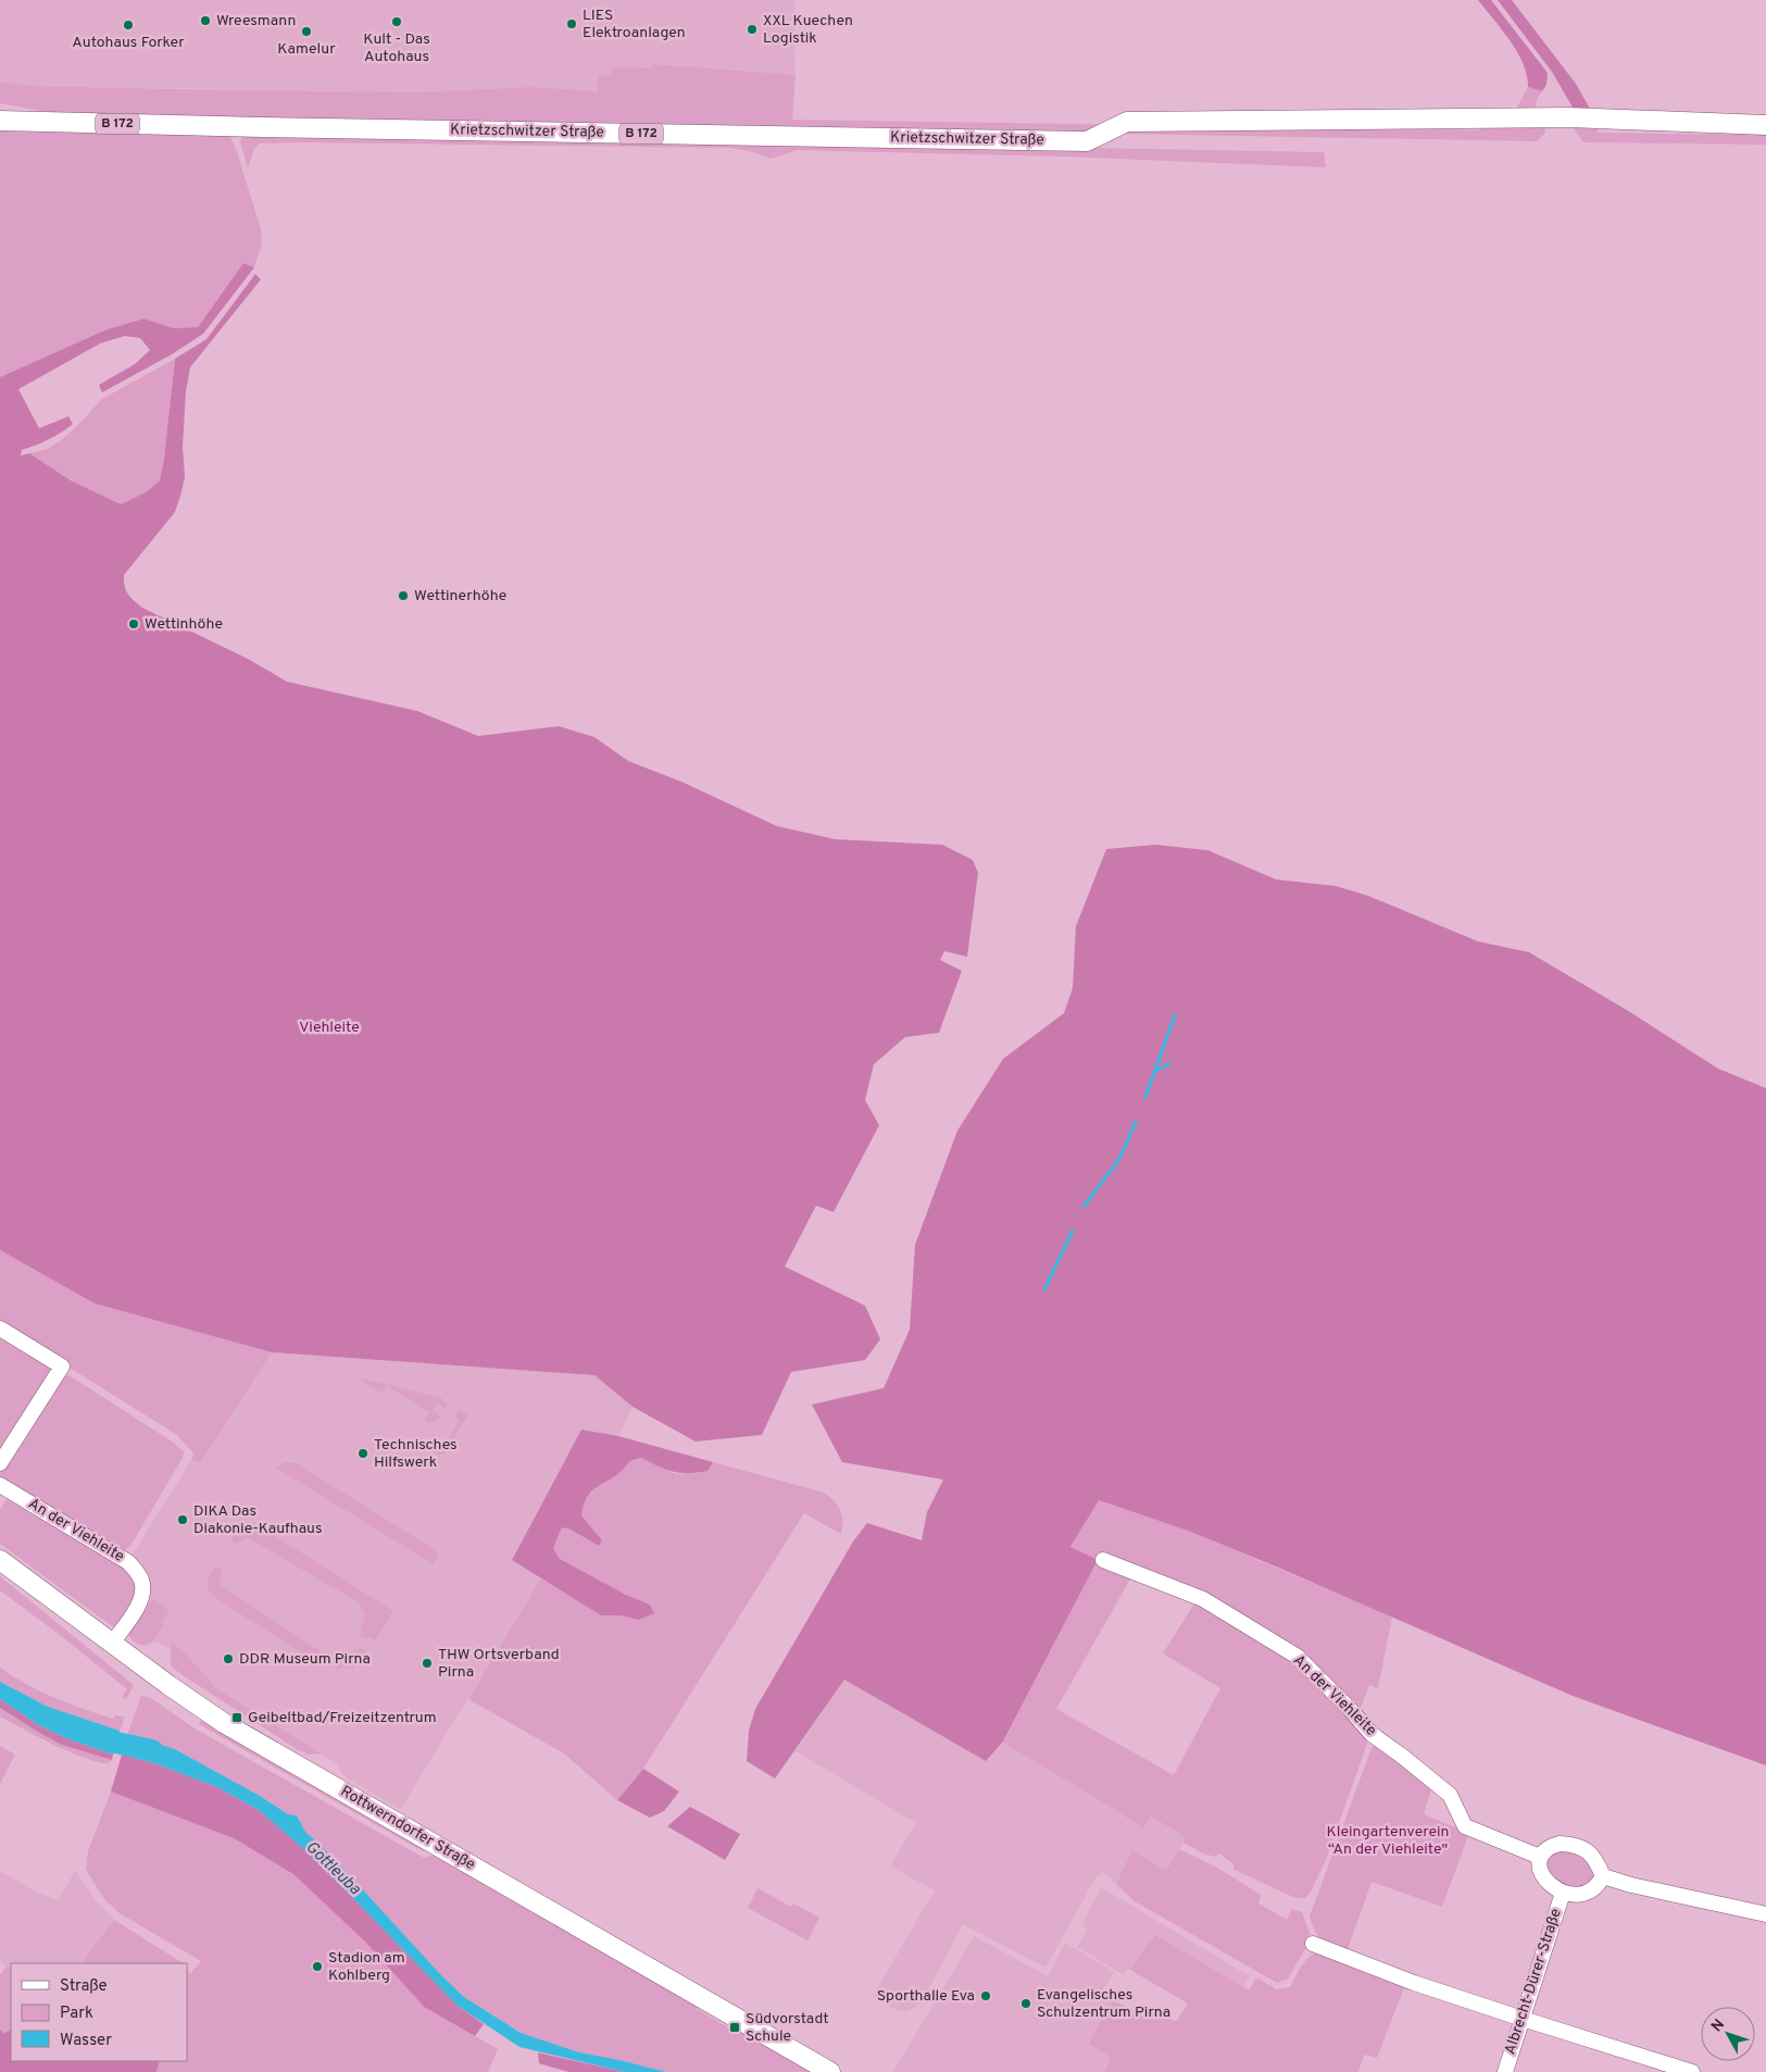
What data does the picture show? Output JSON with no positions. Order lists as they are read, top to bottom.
{
  "streets": {
    "main road": ["B 172", "Krietzschwitzer Straße", "Rottwerndorfer Straße"],
    "street": ["An der Viehleite", "Albrecht-Dürer-Straße"]
  },
  "crossings": [
    ["An der Viehleite", "Rottwerndorfer Straße"],
    ["An der Viehleite", "Albrecht-Dürer-Straße"]
  ],
  "water": ["Gottleuba"],
  "parks": ["Viehleite", "Kleingartenverein “An der Viehleite\""],
  "places": {
    "other": [
      "Wreesmann",
      "Kult - Das Autohaus",
      "LIES Elektroanlagen",
      "Autohaus Forker",
      "XXL Kuechen Logistik",
      "Kamelur",
      "Wettinerhöhe",
      "Wettinhöhe",
      "Technisches Hilfswerk",
      "DIKA Das Diakonie-Kaufhaus",
      "DDR Museum Pirna",
      "THW Ortsverband Pirna",
      "Stadion am Kohlberg",
      "Sporthalle Eva",
      "Evangelisches Schulzentrum Pirna"
    ],
    "transit": ["Geibeltbad/Freizeitzentrum", "Südvorstadt Schule"]
  },
  "legend": ["Straße", "Park", "Wasser"],
  "north": "top left"
}
